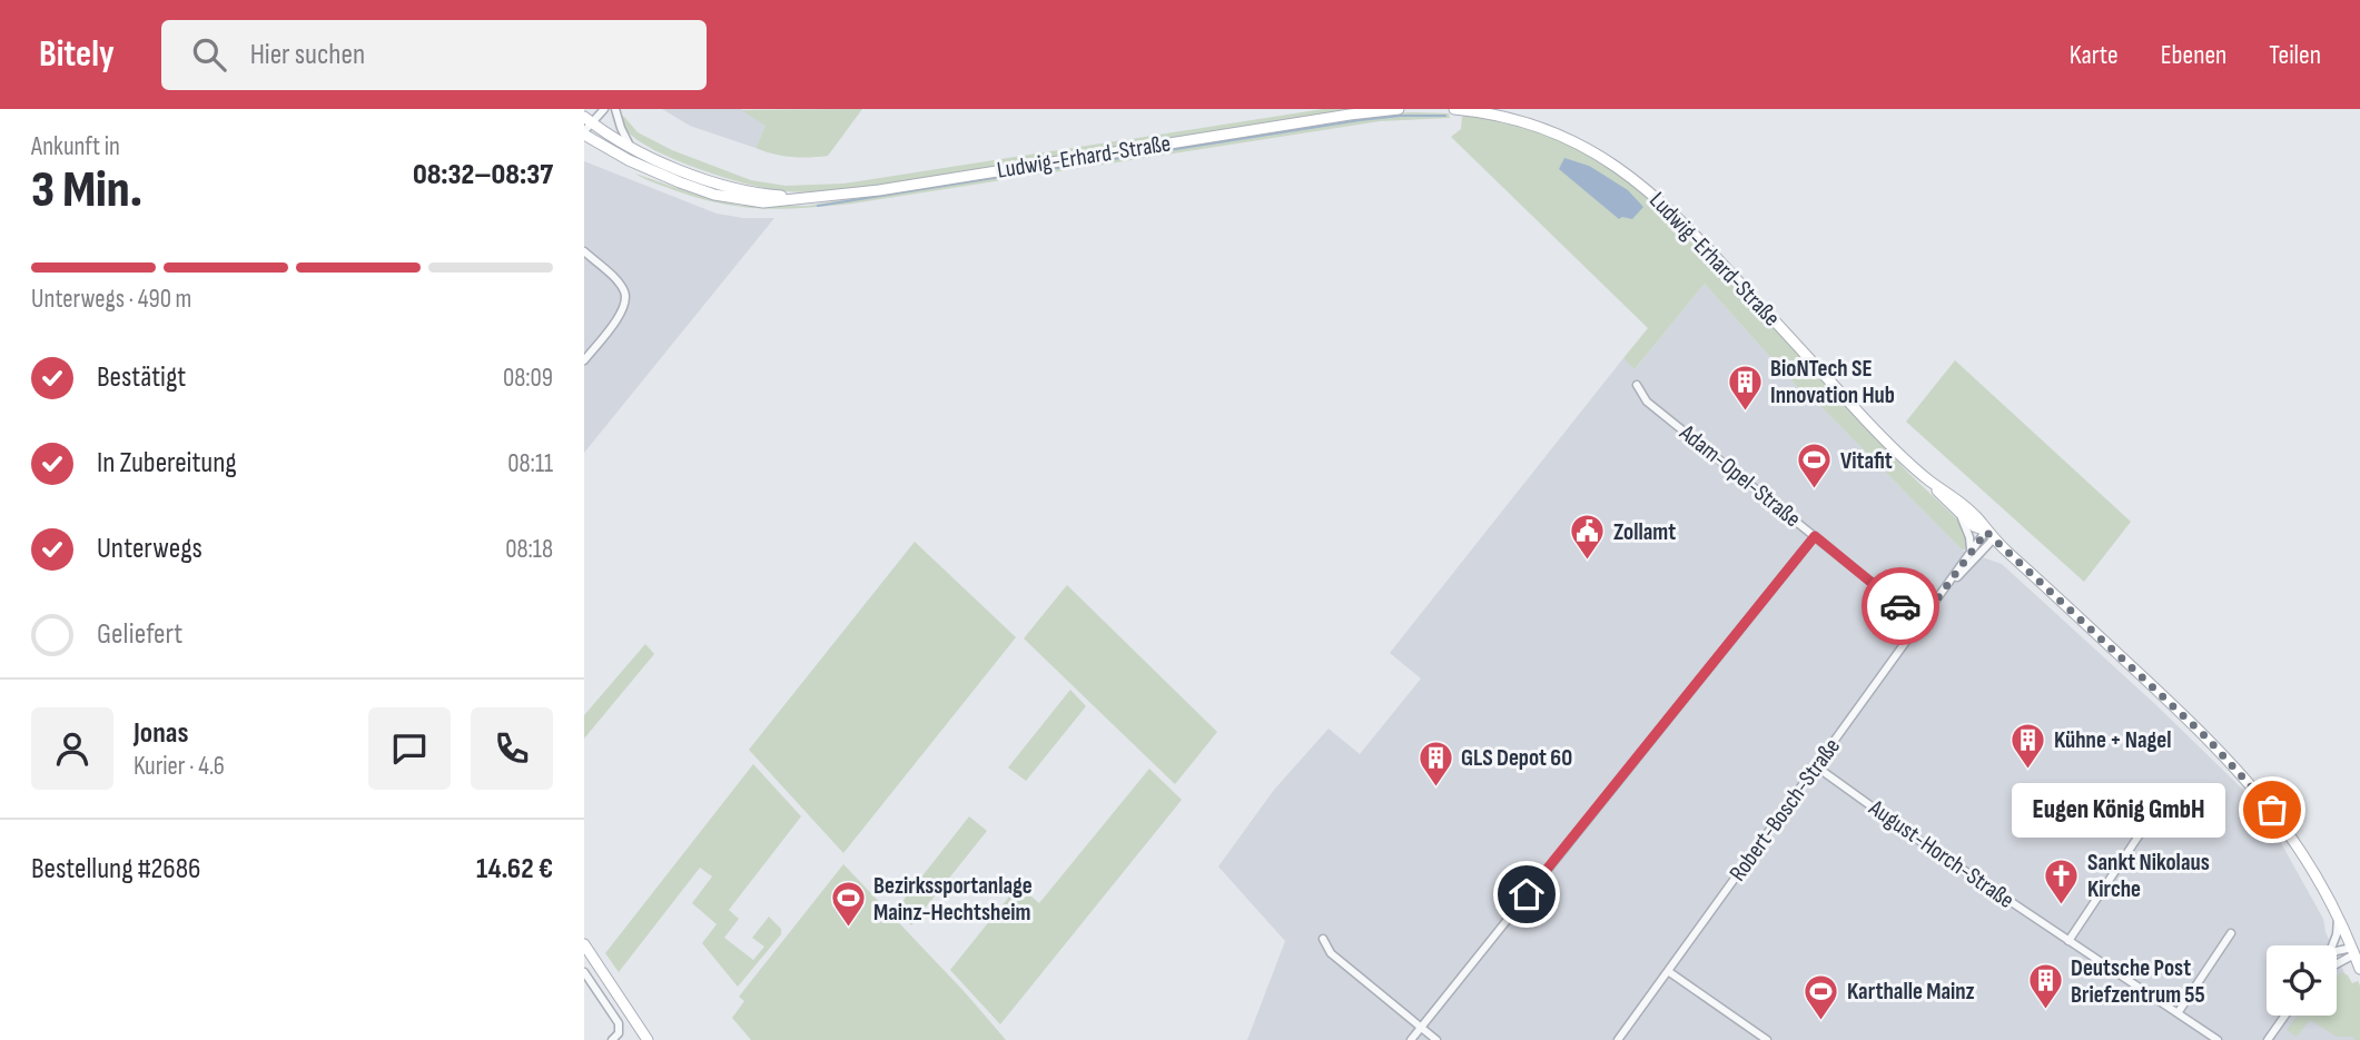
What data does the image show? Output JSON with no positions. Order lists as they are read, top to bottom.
{
  "streets": {
    "main road": ["Ludwig-Erhard-Straße"],
    "street": ["Adam-Opel-Straße", "Robert-Bosch-Straße", "August-Horch-Straße"]
  },
  "crossings": [
    ["Ludwig-Erhard-Straße", "Robert-Bosch-Straße"],
    ["Adam-Opel-Straße", "Robert-Bosch-Straße"],
    ["Robert-Bosch-Straße", "August-Horch-Straße"]
  ],
  "places": {
    "building": [
      "BioNTech SE Innovation Hub",
      "Kühne + Nagel",
      "GLS Depot 60",
      "Deutsche Post Briefzentrum 55"
    ],
    "sports": ["Vitafit", "Bezirkssportanlage Mainz-Hechtsheim", "Karthalle Mainz"],
    "public building": ["Zollamt"],
    "other": ["Eugen König GmbH"],
    "church": ["Sankt Nikolaus Kirche"]
  },
  "page": {
    "header": "Bitely",
    "search": "Hier suchen",
    "nav": ["Karte", "Ebenen", "Teilen"],
    "heading": ["3 Min.", "Ankunft in", "08:32–08:37"],
    "panel": [
      "Jonas",
      "Kurier · 4.6",
      "Bestellung #2686",
      "14.62 €"
    ],
    "bar": "Unterwegs · 490 m",
    "list": [
      ["Bestätigt", "08:09"],
      ["In Zubereitung", "08:11"],
      ["Unterwegs", "08:18"],
      "Geliefert"
    ],
    "bubble": "Eugen König GmbH"
  }
}
